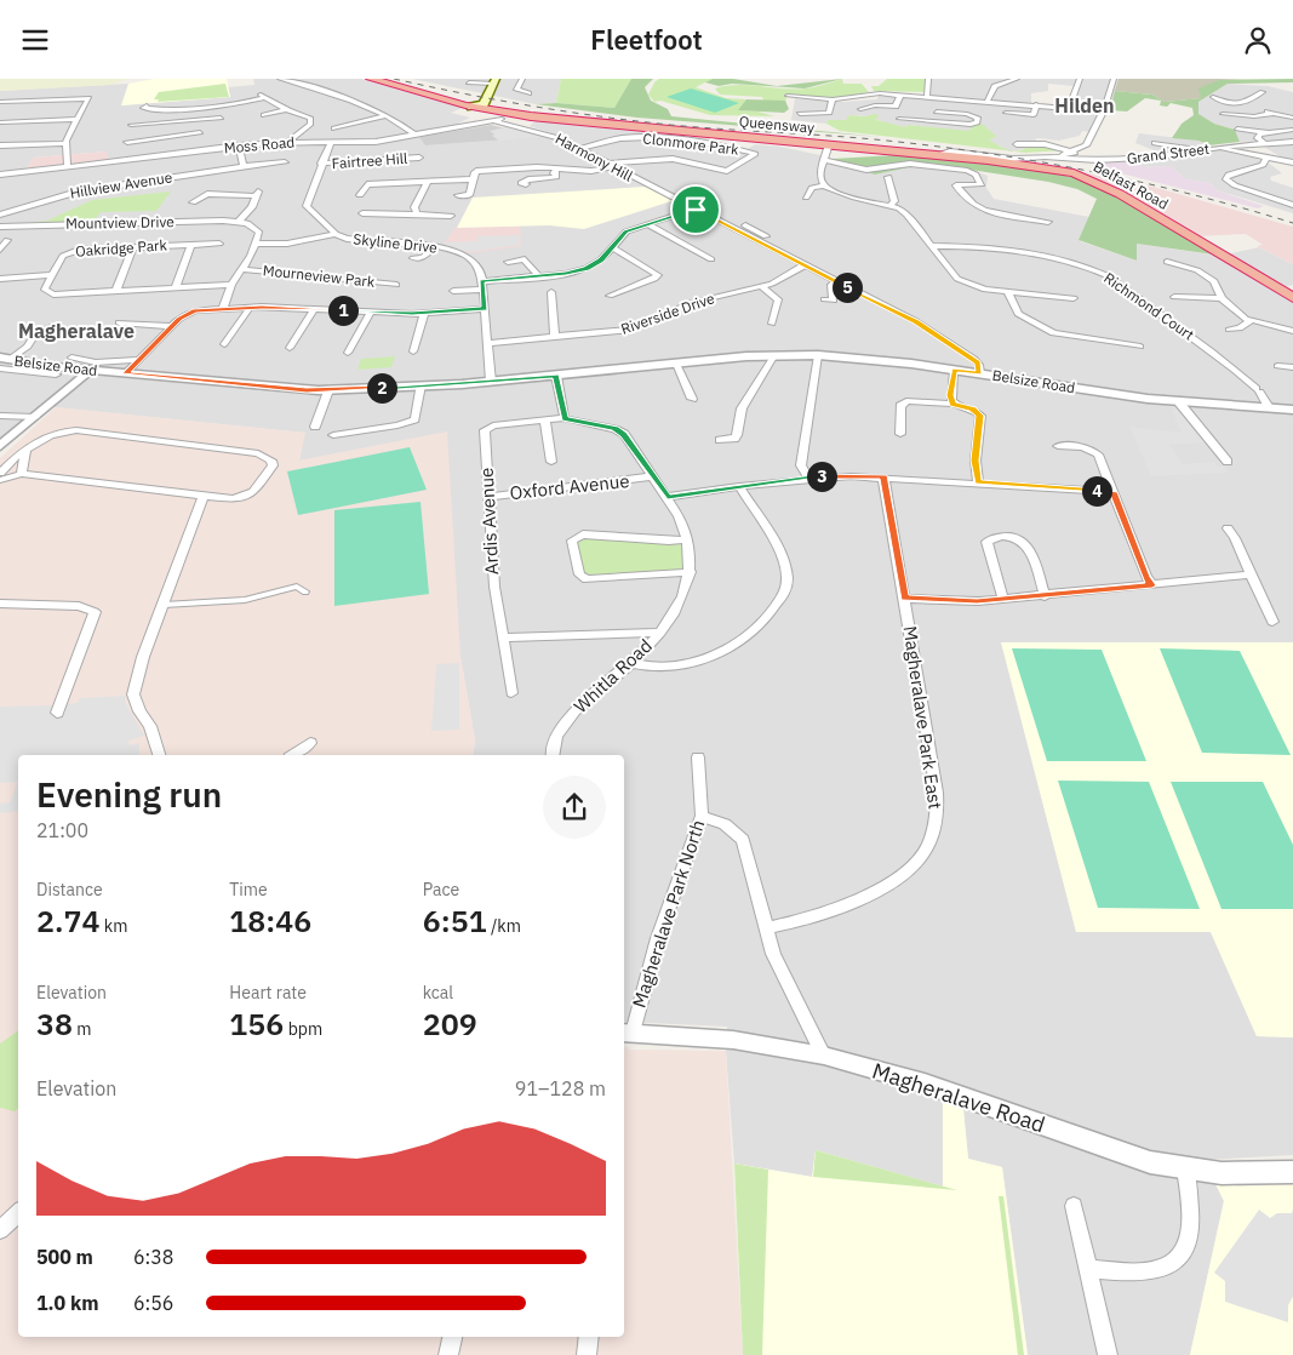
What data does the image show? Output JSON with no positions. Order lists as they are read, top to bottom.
{
  "streets": {
    "highway": ["Queensway", "Belfast Road"],
    "street": [
      "Clonmore Park",
      "Moss Road",
      "Grand Street",
      "Harmony Hill",
      "Fairtree Hill",
      "Hillview Avenue",
      "Mountview Drive",
      "Skyline Drive",
      "Oakridge Park",
      "Mourneview Park",
      "Richmond Court",
      "Riverside Drive",
      "Belsize Road",
      "Oxford Avenue",
      "Ardis Avenue",
      "Whitla Road",
      "Magheralave Park East",
      "Magheralave Park North",
      "Magheralave Road"
    ]
  },
  "crossings": [
    ["Queensway", "Moss Road"],
    ["Queensway", "Grand Street"],
    ["Queensway", "Belfast Road"],
    ["Clonmore Park", "Harmony Hill"],
    ["Moss Road", "Harmony Hill"],
    ["Moss Road", "Skyline Drive"],
    ["Grand Street", "Belfast Road"],
    ["Harmony Hill", "Riverside Drive"],
    ["Harmony Hill", "Belsize Road"],
    ["Fairtree Hill", "Skyline Drive"],
    ["Skyline Drive", "Riverside Drive"],
    ["Skyline Drive", "Belsize Road"],
    ["Richmond Court", "Belsize Road"],
    ["Oxford Avenue", "Ardis Avenue"],
    ["Oxford Avenue", "Whitla Road"],
    ["Ardis Avenue", "Whitla Road"],
    ["Magheralave Park North", "Magheralave Road"]
  ],
  "districts": ["Hilden", "Magheralave"],
  "page": {
    "header": "Fleetfoot",
    "pins": [
      "5",
      "1",
      "2",
      "3",
      "4"
    ],
    "heading": ["Evening run", "21:00"],
    "stats": [
      ["Distance", "2.74 km"],
      ["Time", "18:46"],
      ["Pace", "6:51 /km"],
      ["Elevation", "38 m"],
      ["Heart rate", "156 bpm"],
      ["kcal", "209"]
    ],
    "chart": ["Elevation", "91–128 m"],
    "list": [
      {
        "name": "500 m",
        "note": "6:38"
      },
      {
        "name": "1.0 km",
        "note": "6:56"
      }
    ]
  }
}
